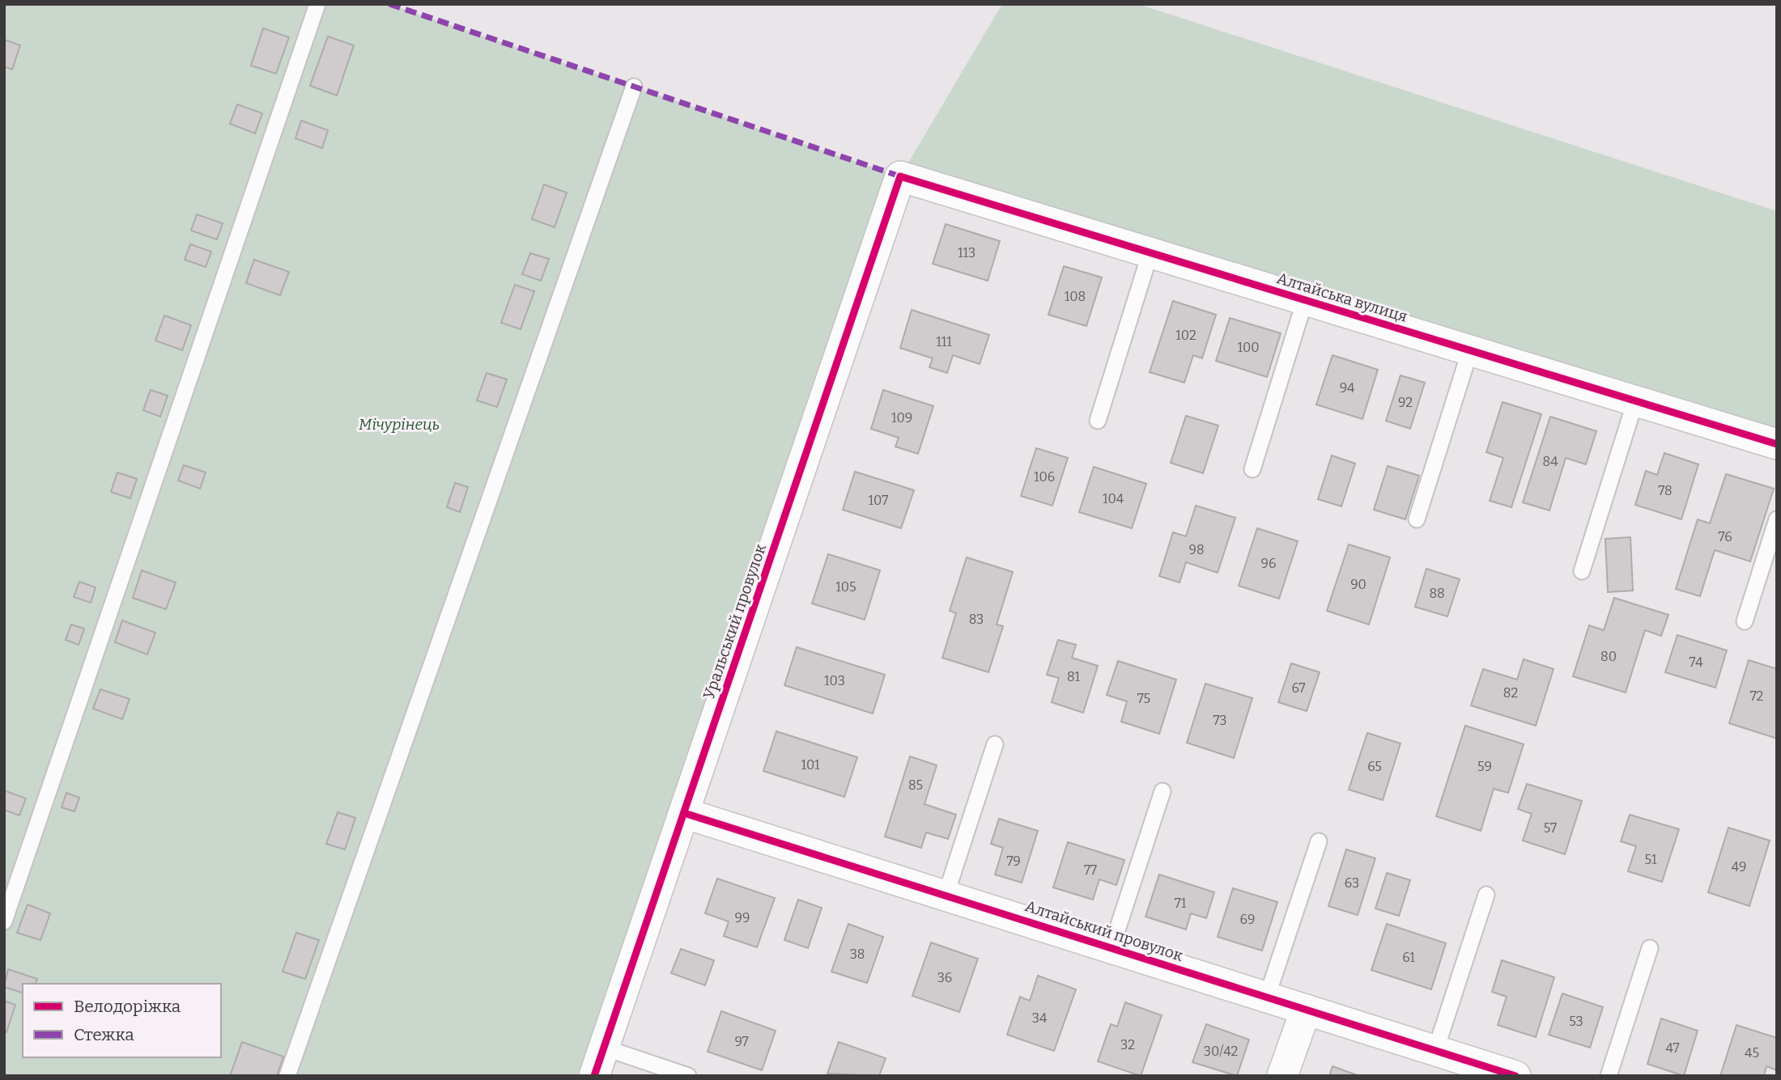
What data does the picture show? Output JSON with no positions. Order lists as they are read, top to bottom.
{
  "streets": {
    "street": ["Алтайська вулиця", "Уральський провулок", "Алтайський провулок"]
  },
  "crossings": [
    ["Алтайська вулиця", "Уральський провулок"],
    ["Уральський провулок", "Алтайський провулок"]
  ],
  "parks": ["Мічурінець"],
  "house_numbers": [
    "113",
    "108",
    "102",
    "111",
    "100",
    "94",
    "92",
    "109",
    "84",
    "106",
    "78",
    "104",
    "107",
    "76",
    "98",
    "96",
    "90",
    "105",
    "88",
    "83",
    "80",
    "74",
    "81",
    "103",
    "67",
    "82",
    "72",
    "75",
    "73",
    "101",
    "65",
    "59",
    "85",
    "57",
    "51",
    "79",
    "49",
    "77",
    "63",
    "71",
    "99",
    "69",
    "38",
    "61",
    "36",
    "34",
    "53",
    "97",
    "32",
    "47",
    "30/42",
    "45"
  ],
  "legend": ["Велодоріжка", "Стежка"]
}
